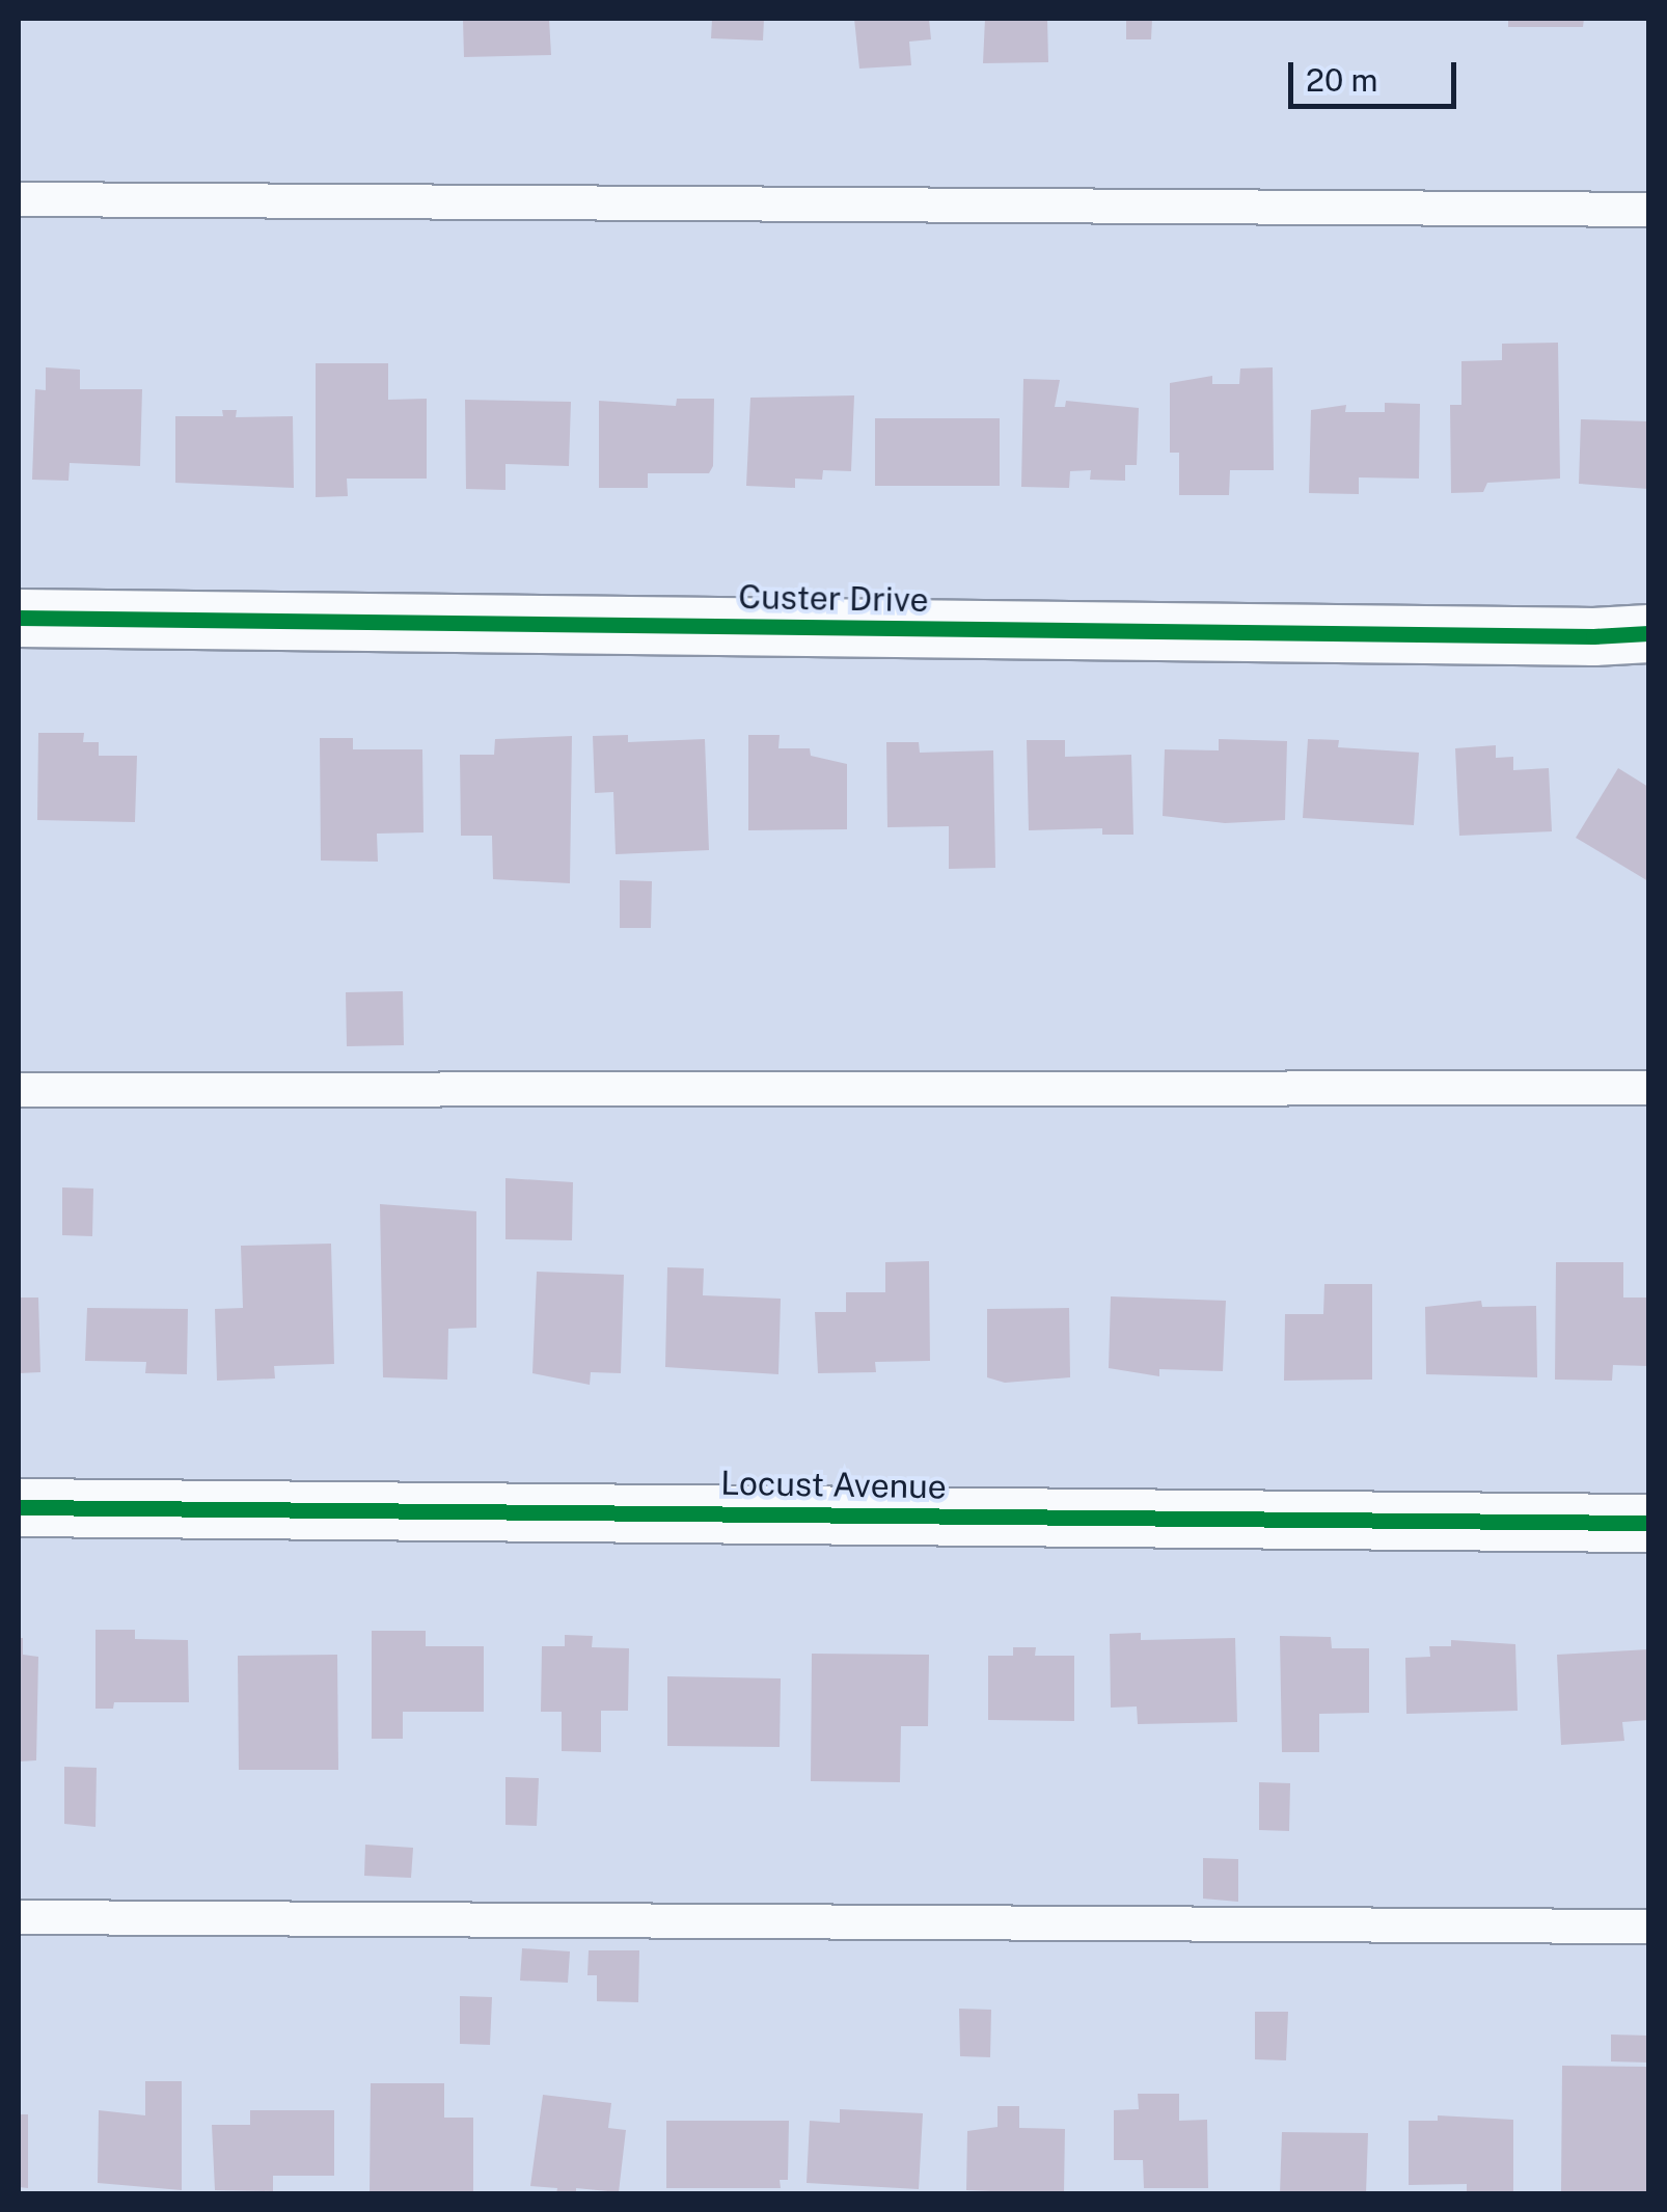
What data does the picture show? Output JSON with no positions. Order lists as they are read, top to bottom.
{
  "streets": {
    "street": ["Custer Drive", "Locust Avenue"]
  },
  "scale_bar": "20 m"
}
